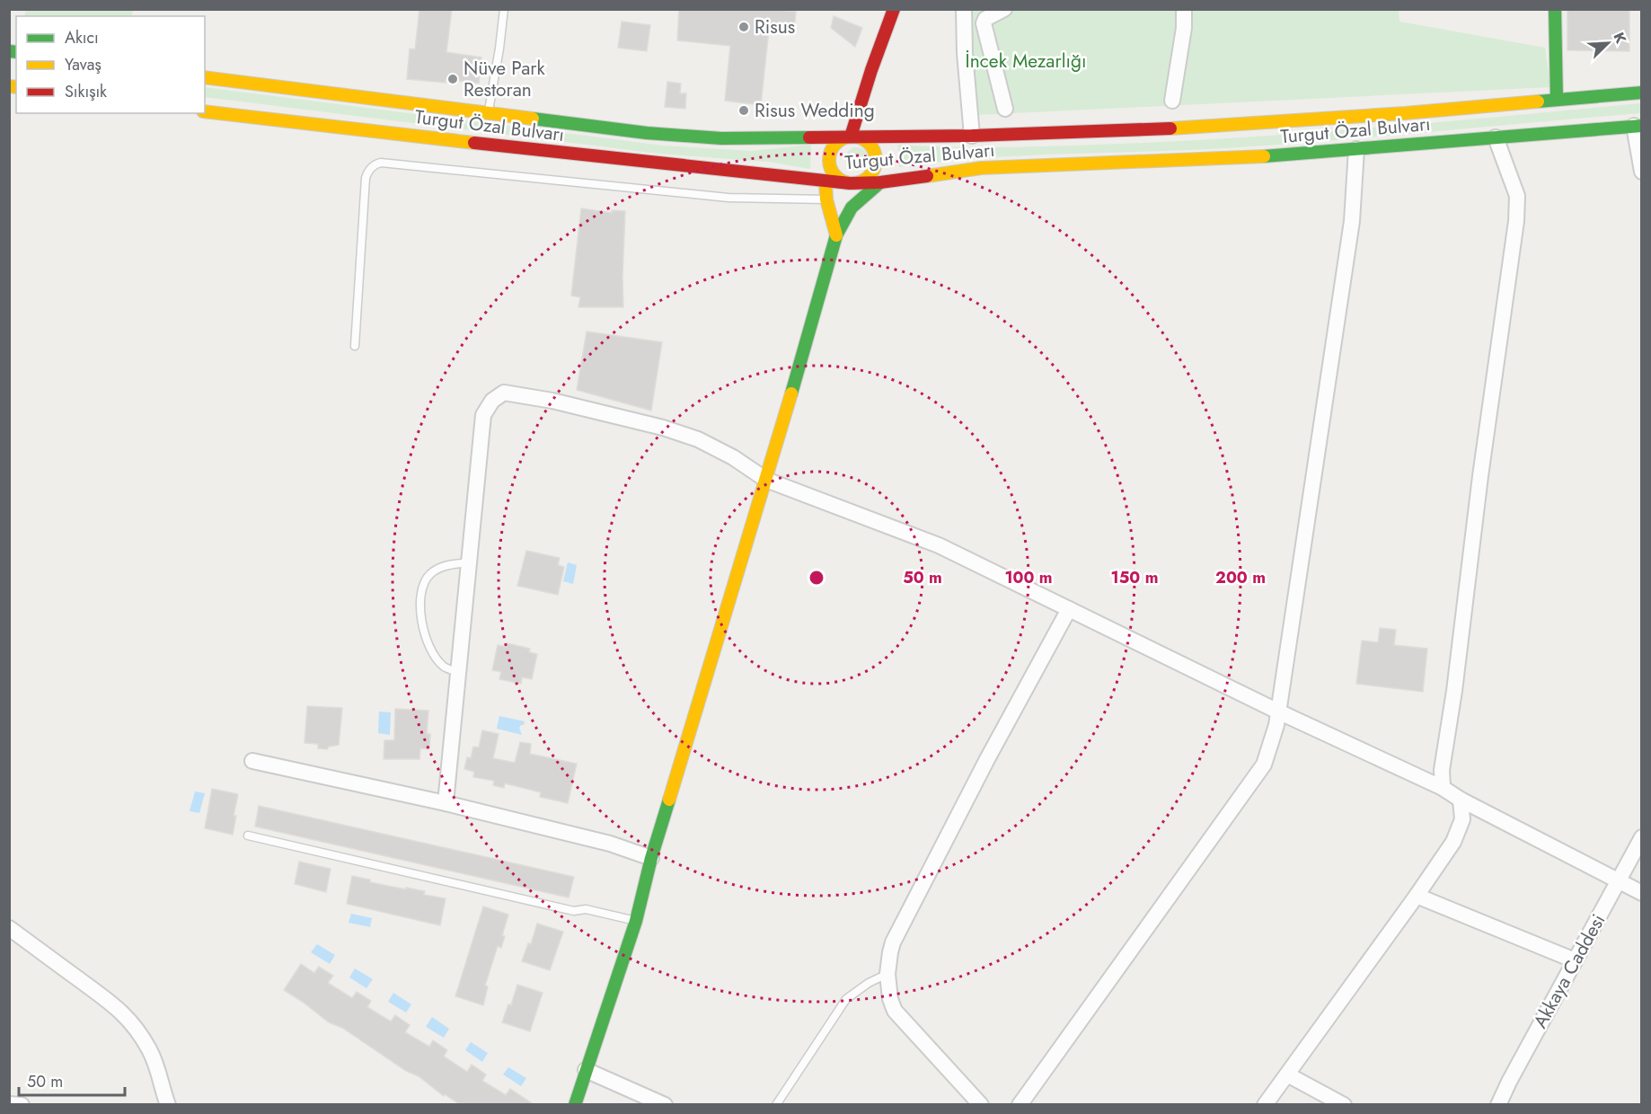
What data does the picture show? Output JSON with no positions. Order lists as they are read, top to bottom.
{
  "streets": {
    "main road": ["Turgut Özal Bulvarı"],
    "street": ["Akkaya Caddesi"]
  },
  "parks": ["İncek Mezarlığı"],
  "places": ["Risus", "Nüve Park Restoran", "Risus Wedding"],
  "legend": ["Akıcı", "Yavaş", "Sıkışık"],
  "scale_bar": "50 m",
  "north": "top right",
  "rings": [
    "50 m",
    "100 m",
    "150 m",
    "200 m"
  ]
}
